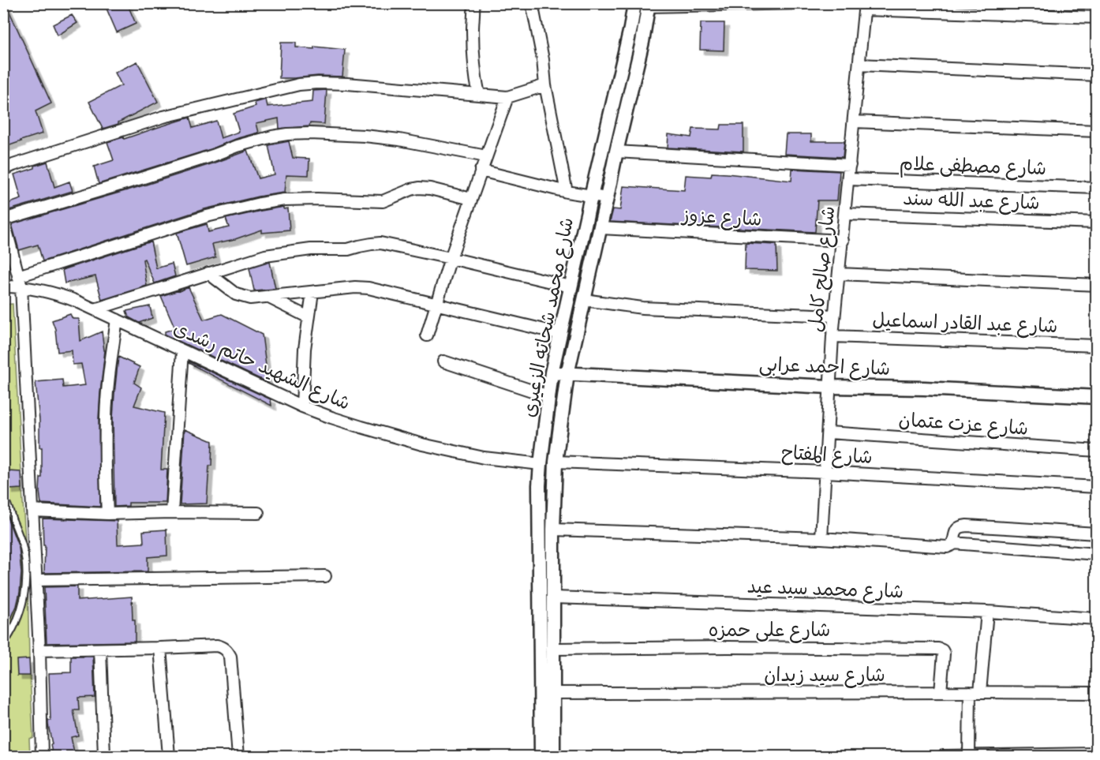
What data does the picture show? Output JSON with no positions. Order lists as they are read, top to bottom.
{
  "streets": {
    "street": [
      "شارع مصطفى علام",
      "شارع عبد الله سند",
      "شارع عزوز",
      "شارع صالح كامل",
      "شارع محمد شحاته الزعيرى",
      "شارع عبد القادر اسماعيل",
      "شارع الشهيد حاتم رشدى",
      "شارع احمد عرابى",
      "شارع عزت عتمان",
      "شارع المفتاح",
      "شارع محمد سيد عيد",
      "شارع على حمزه",
      "شارع سيد زيدان"
    ]
  },
  "crossings": [
    ["شارع مصطفى علام", "شارع صالح كامل"],
    ["شارع عبد الله سند", "شارع صالح كامل"],
    ["شارع عزوز", "شارع صالح كامل"],
    ["شارع عزوز", "شارع محمد شحاته الزعيرى"],
    ["شارع صالح كامل", "شارع عبد القادر اسماعيل"],
    ["شارع صالح كامل", "شارع احمد عرابى"],
    ["شارع صالح كامل", "شارع عزت عتمان"],
    ["شارع صالح كامل", "شارع المفتاح"],
    ["شارع محمد شحاته الزعيرى", "شارع الشهيد حاتم رشدى"],
    ["شارع محمد شحاته الزعيرى", "شارع احمد عرابى"],
    ["شارع محمد شحاته الزعيرى", "شارع المفتاح"],
    ["شارع محمد شحاته الزعيرى", "شارع محمد سيد عيد"],
    ["شارع محمد شحاته الزعيرى", "شارع على حمزه"],
    ["شارع محمد شحاته الزعيرى", "شارع سيد زيدان"],
    ["شارع على حمزه", "شارع سيد زيدان"]
  ]
}
